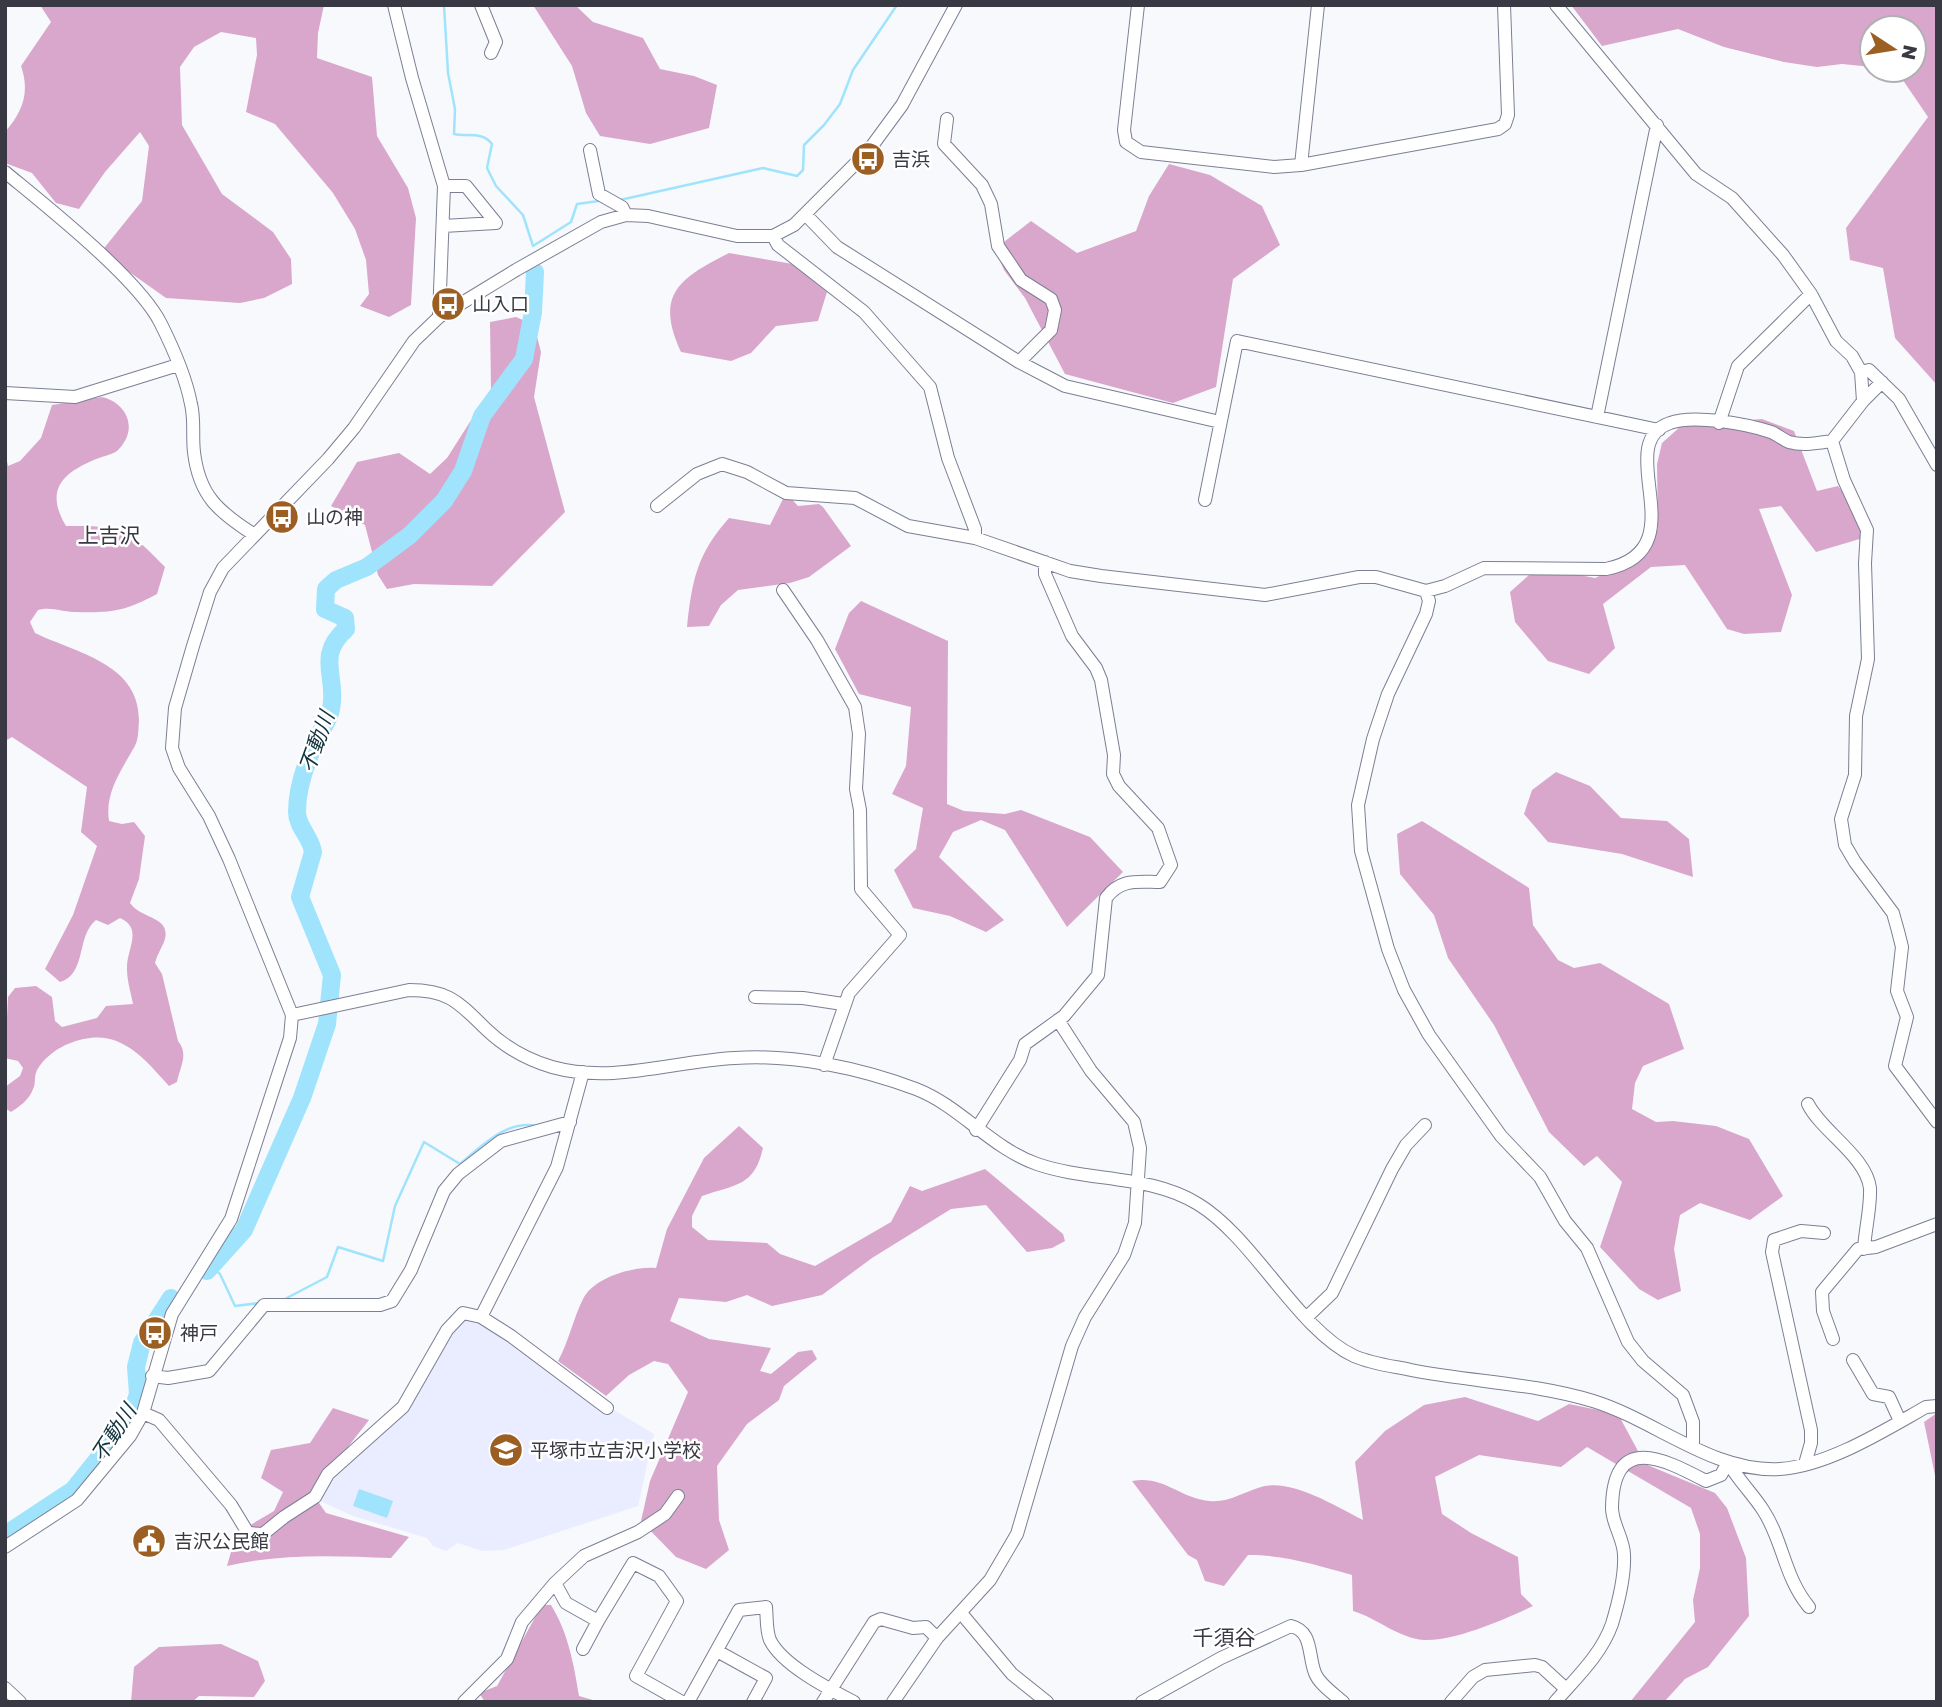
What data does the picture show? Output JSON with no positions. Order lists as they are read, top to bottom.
{
  "districts": ["上吉沢", "千須谷"],
  "water": ["不動川"],
  "places": {
    "bus stop": [
      "吉浜",
      "山入口",
      "山の神",
      "神戸"
    ],
    "school or university": ["平塚市立吉沢小学校"],
    "public building": ["吉沢公民館"]
  },
  "north": "right"
}
